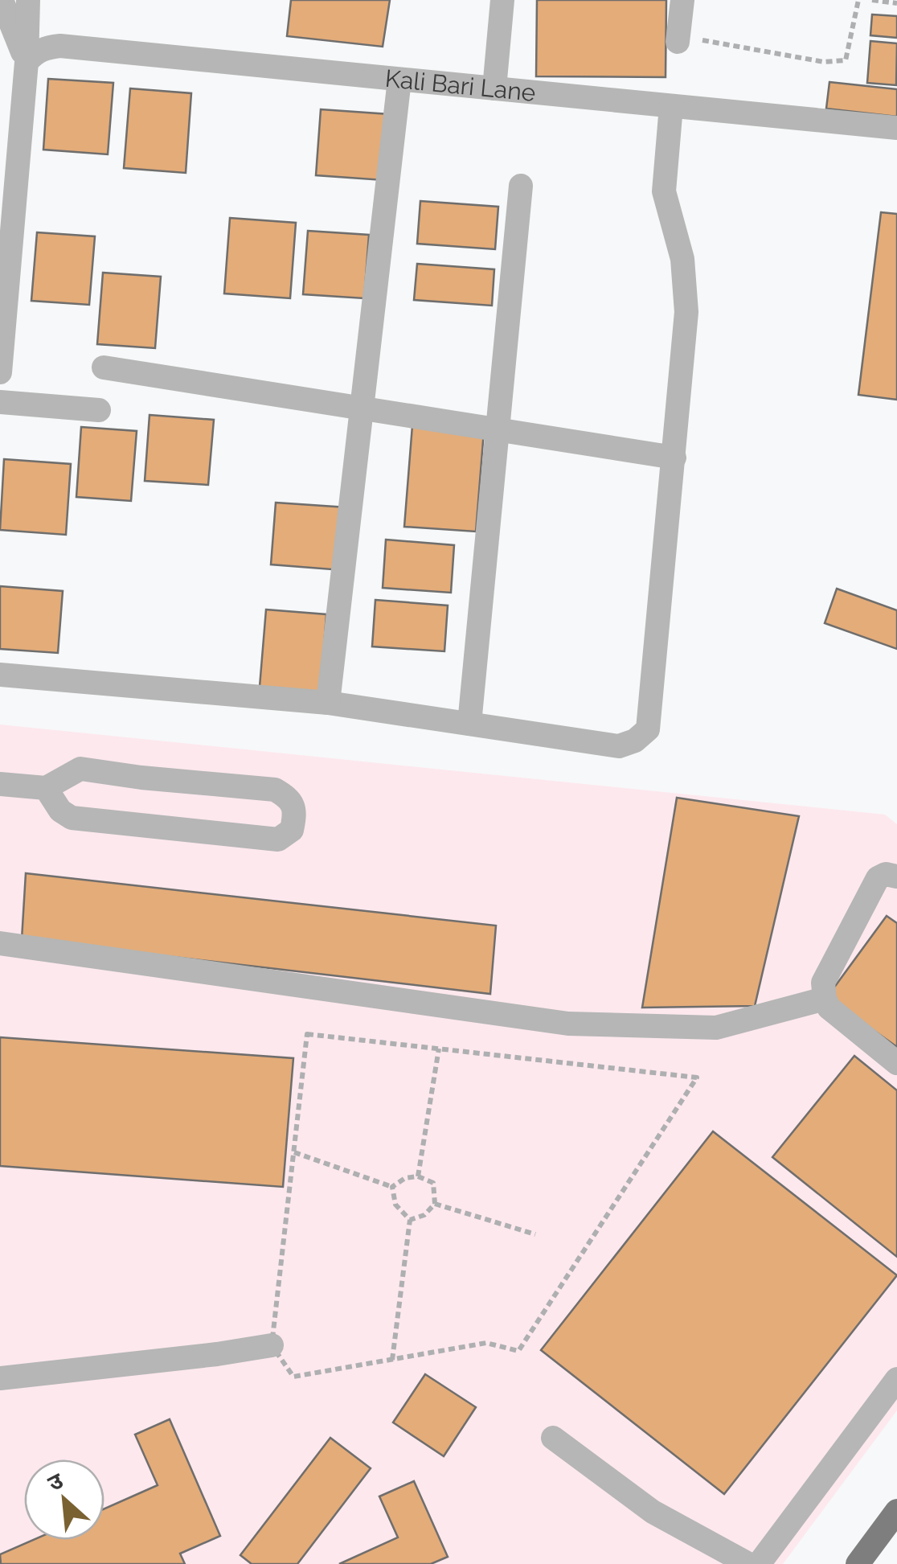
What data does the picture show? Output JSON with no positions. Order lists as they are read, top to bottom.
{
  "streets": {
    "street": ["Kali Bari Lane"]
  },
  "north": "top left"
}
